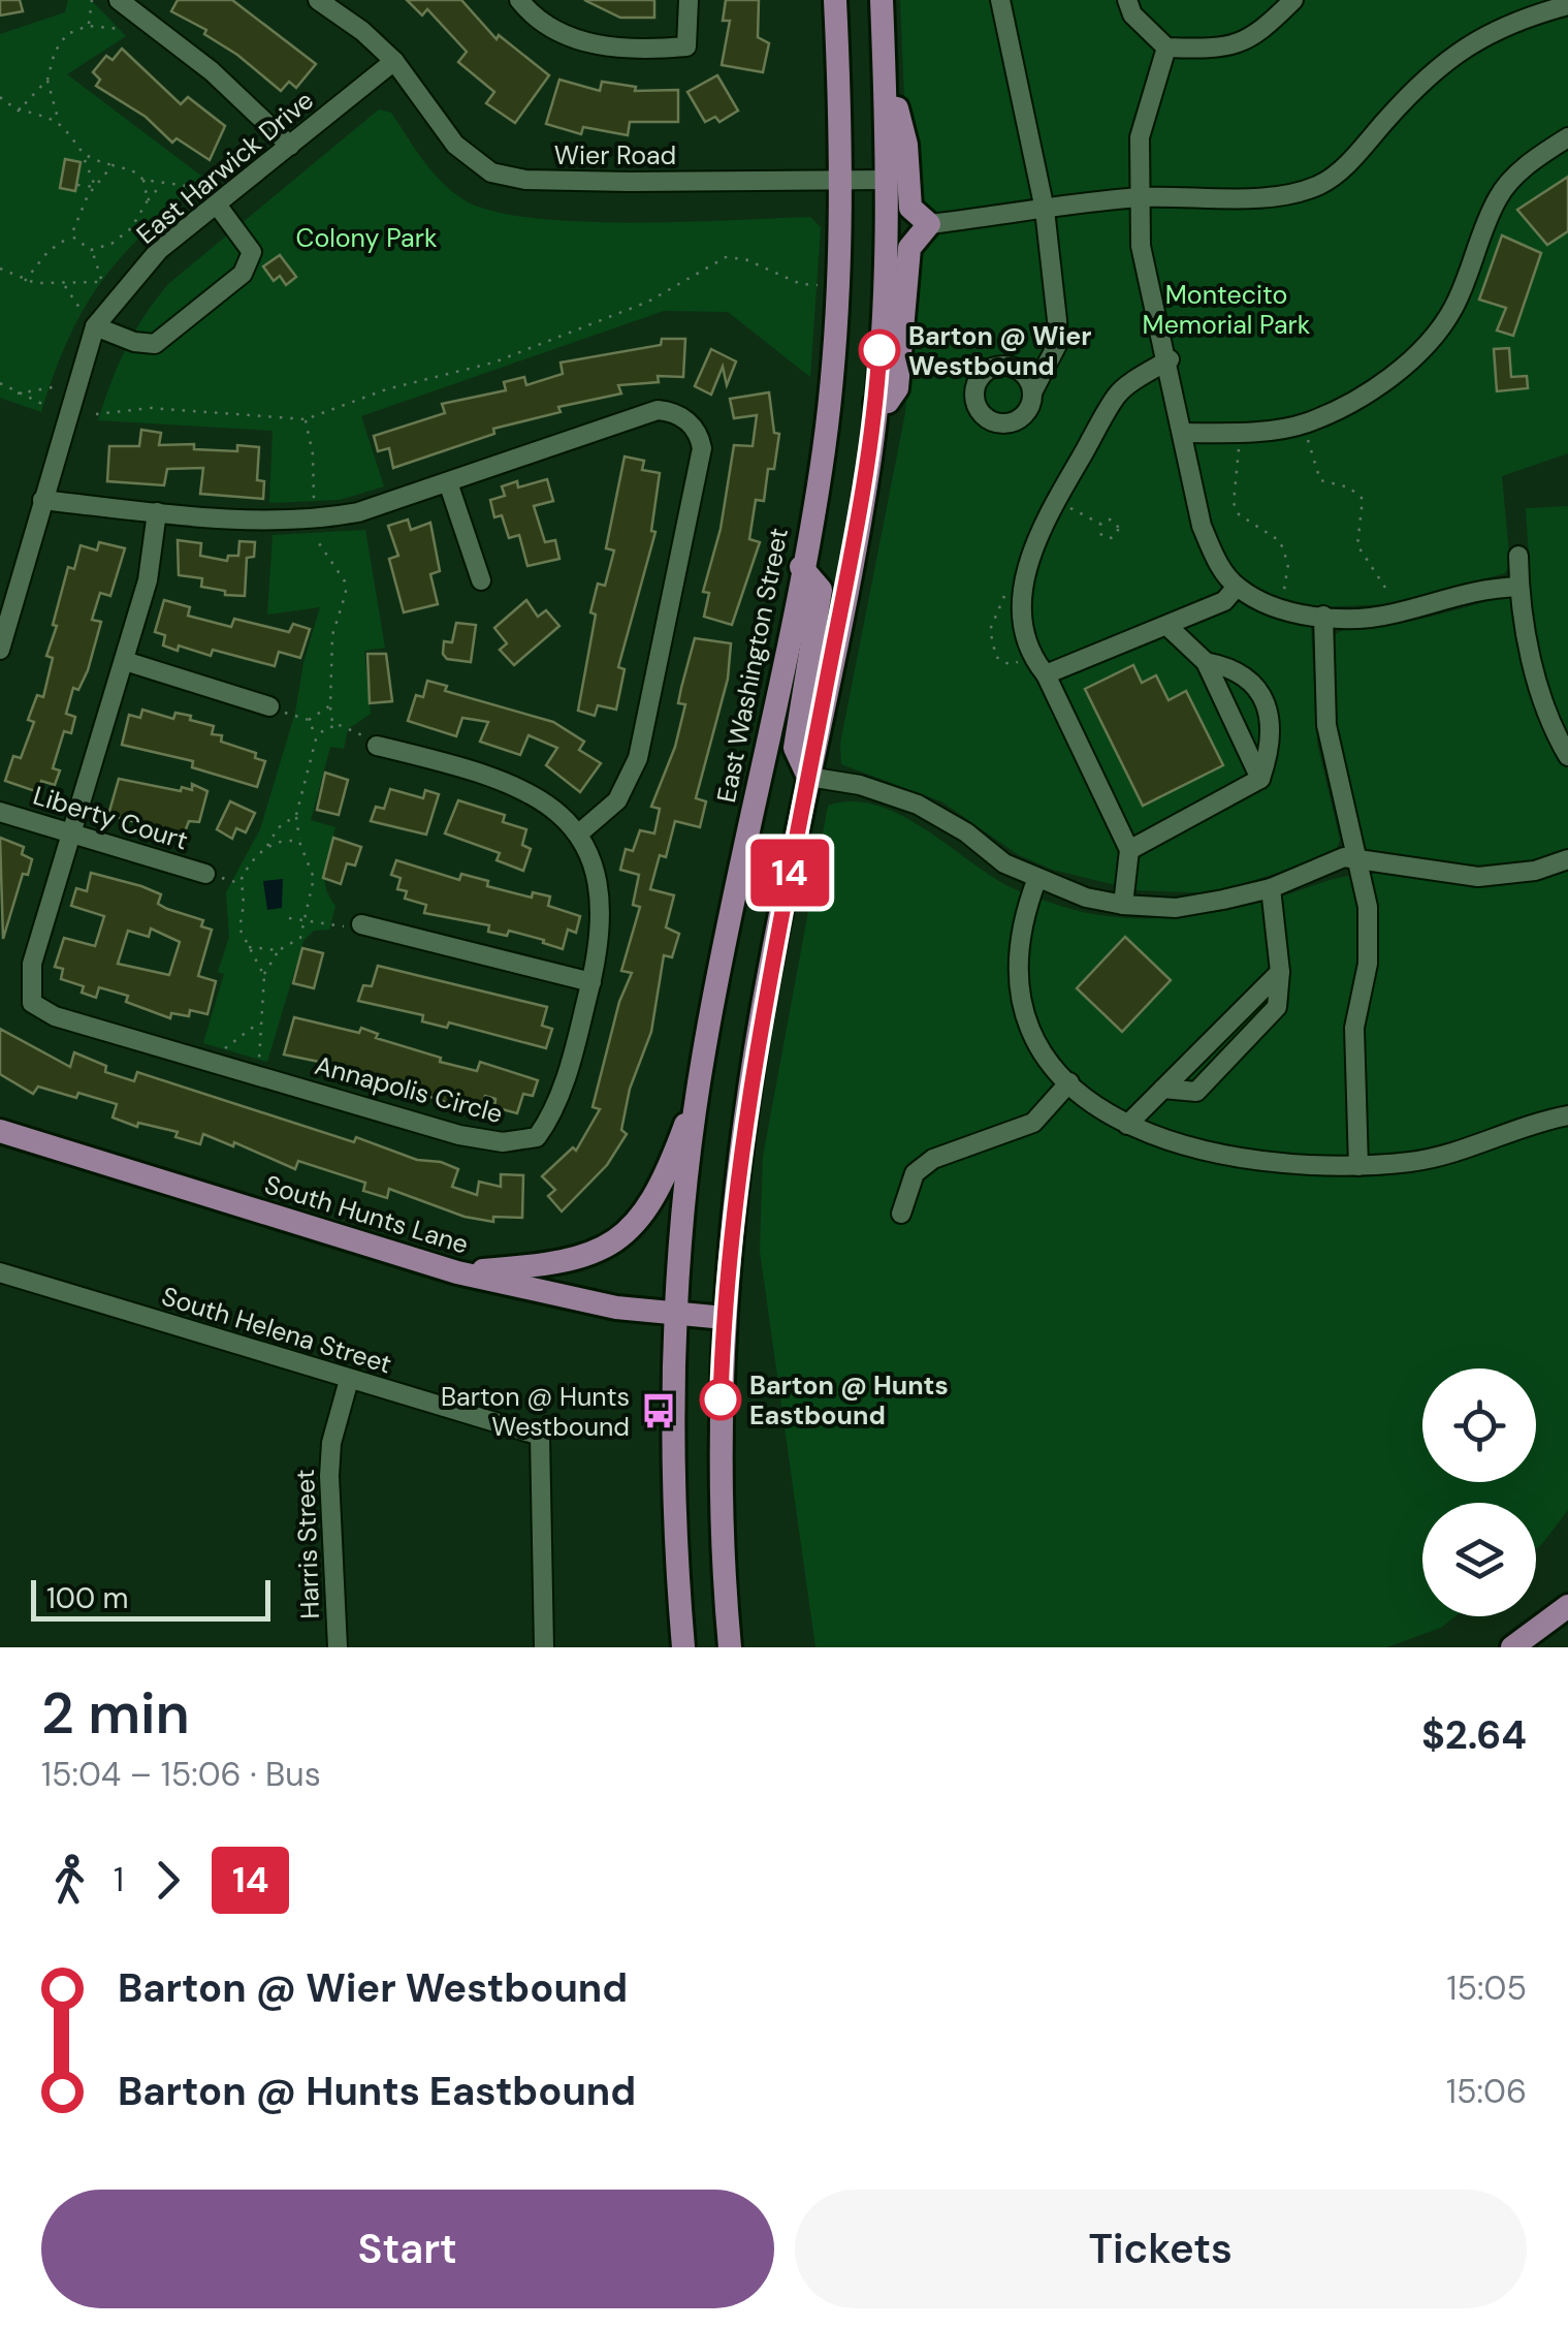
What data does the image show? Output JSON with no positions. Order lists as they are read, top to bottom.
{
  "streets": {
    "main road": ["East Washington Street", "South Hunts Lane"],
    "street": [
      "Wier Road",
      "East Harwick Drive",
      "Liberty Court",
      "Annapolis Circle",
      "South Helena Street",
      "Harris Street"
    ]
  },
  "crossings": [
    ["Wier Road", "East Harwick Drive"],
    ["Wier Road", "East Washington Street"],
    ["East Washington Street", "South Hunts Lane"],
    ["Liberty Court", "Annapolis Circle"],
    ["South Helena Street", "Harris Street"]
  ],
  "parks": ["Colony Park", "Montecito Memorial Park"],
  "places": {
    "other": ["Barton @ Wier Westbound", "Barton @ Hunts Eastbound"],
    "bus stop": ["Barton @ Hunts Westbound"]
  },
  "lines": ["bus line 14"],
  "scale_bar": "100 m",
  "page": {
    "on_map": "14",
    "scale": "100 m",
    "heading": ["2 min", "15:04 – 15:06 · Bus", "$2.64"],
    "legs": ["1", "14"],
    "list": [
      {
        "name": "Barton @ Wier Westbound",
        "value": "15:05"
      },
      {
        "name": "Barton @ Hunts Eastbound",
        "value": "15:06"
      }
    ],
    "buttons": ["Start", "Tickets"]
  }
}
